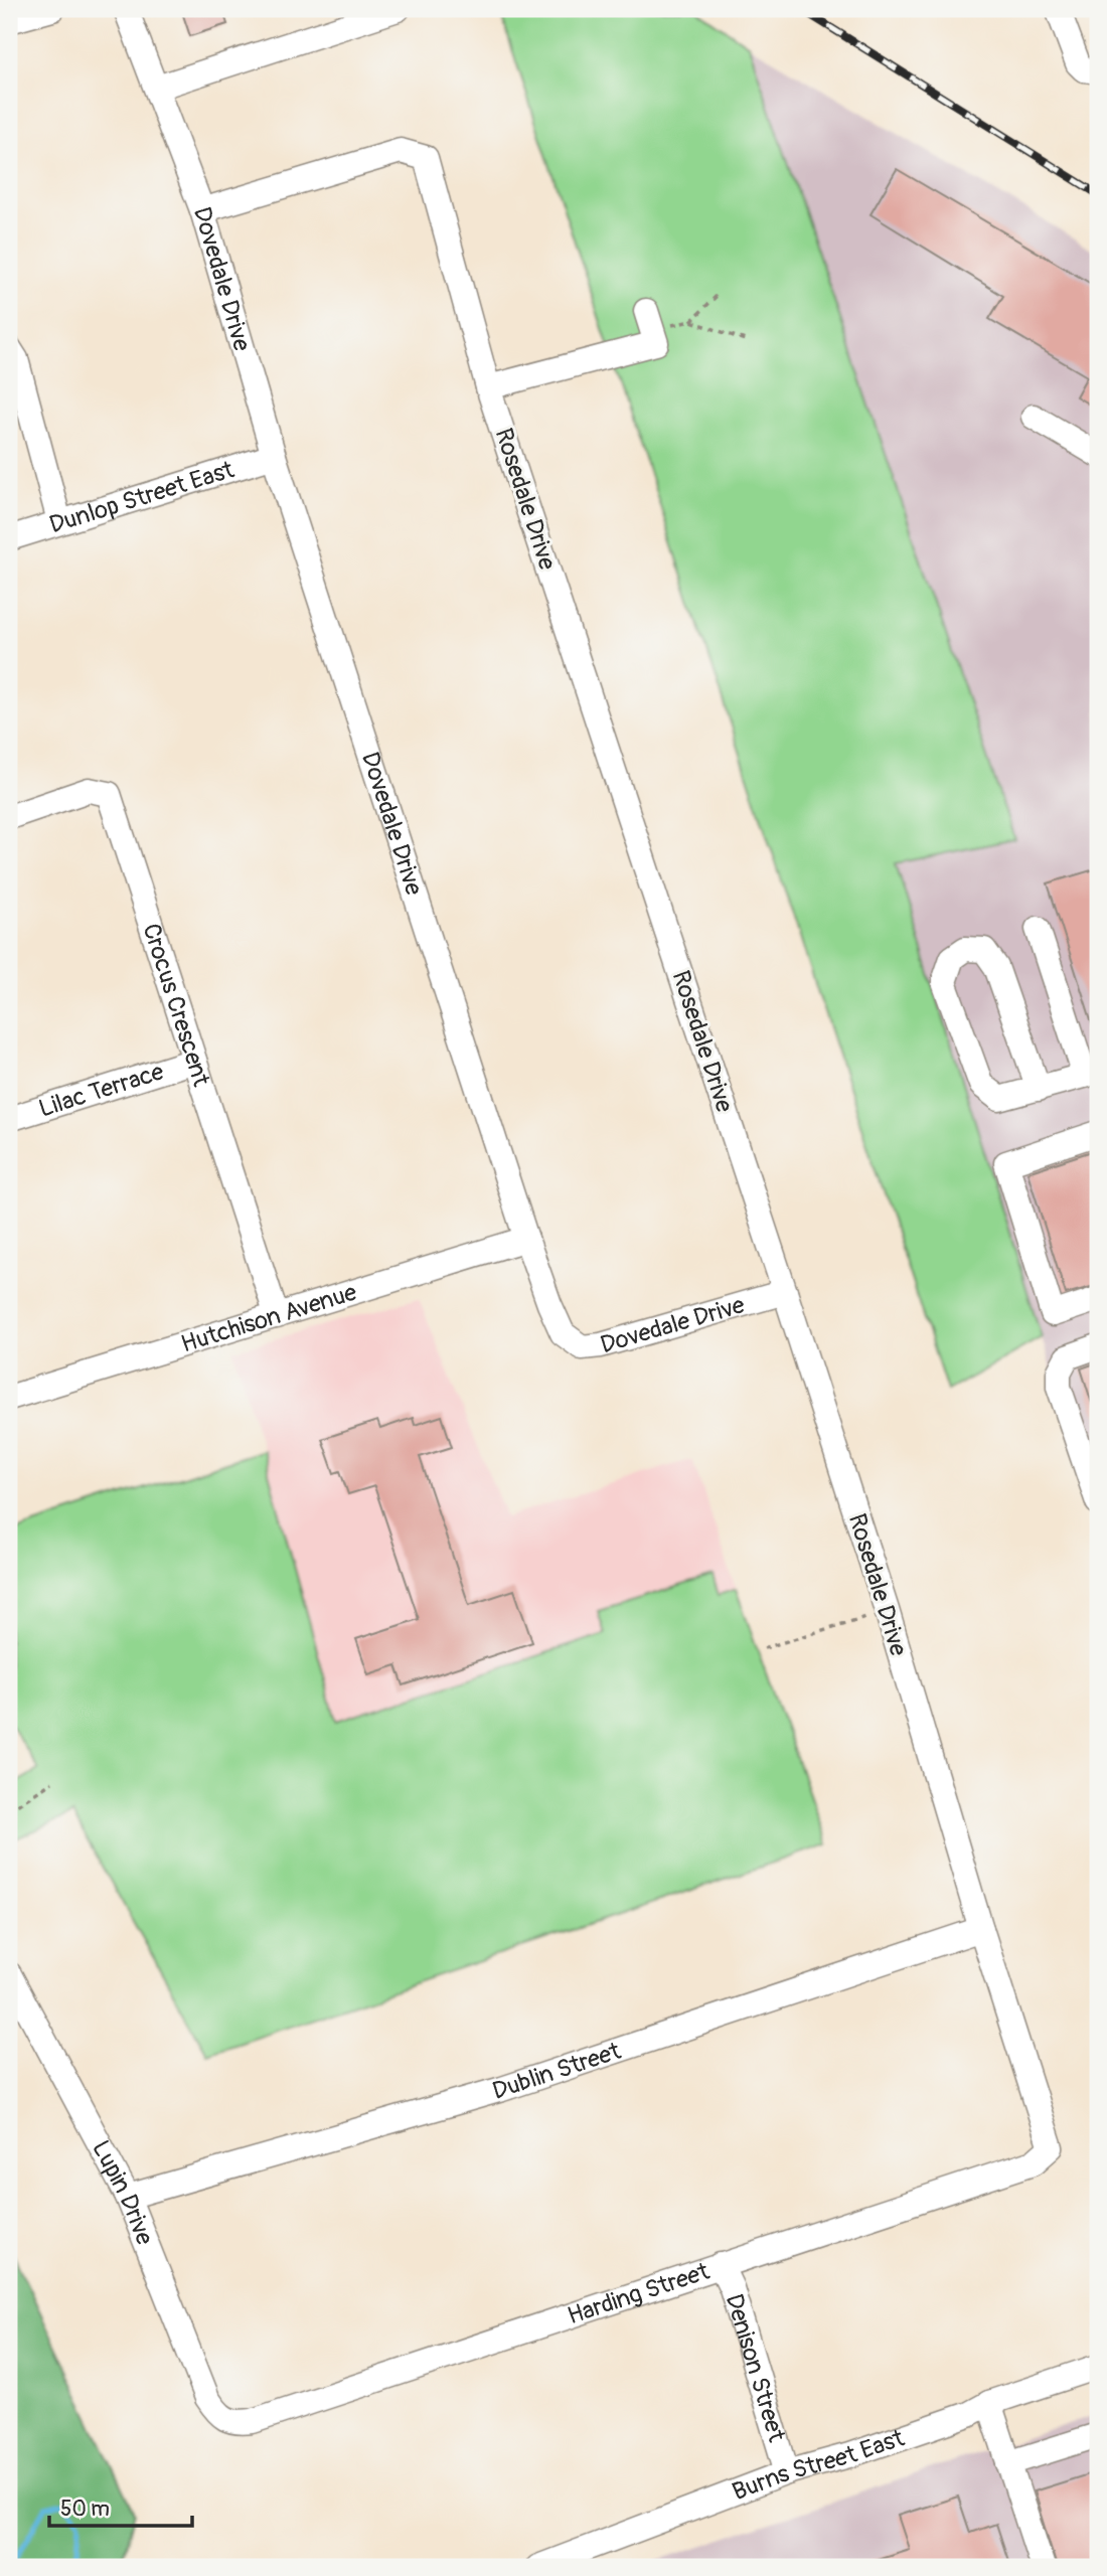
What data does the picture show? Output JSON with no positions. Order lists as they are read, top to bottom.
{
  "streets": {
    "street": [
      "Dovedale Drive",
      "Dunlop Street East",
      "Rosedale Drive",
      "Crocus Crescent",
      "Lilac Terrace",
      "Hutchison Avenue",
      "Dublin Street",
      "Lupin Drive",
      "Harding Street",
      "Denison Street",
      "Burns Street East"
    ]
  },
  "crossings": [
    ["Dovedale Drive", "Dunlop Street East"],
    ["Dovedale Drive", "Rosedale Drive"],
    ["Dovedale Drive", "Hutchison Avenue"],
    ["Rosedale Drive", "Dublin Street"],
    ["Rosedale Drive", "Harding Street"],
    ["Crocus Crescent", "Lilac Terrace"],
    ["Crocus Crescent", "Hutchison Avenue"],
    ["Dublin Street", "Lupin Drive"],
    ["Lupin Drive", "Harding Street"],
    ["Harding Street", "Denison Street"],
    ["Denison Street", "Burns Street East"]
  ],
  "scale_bar": "50 m"
}
